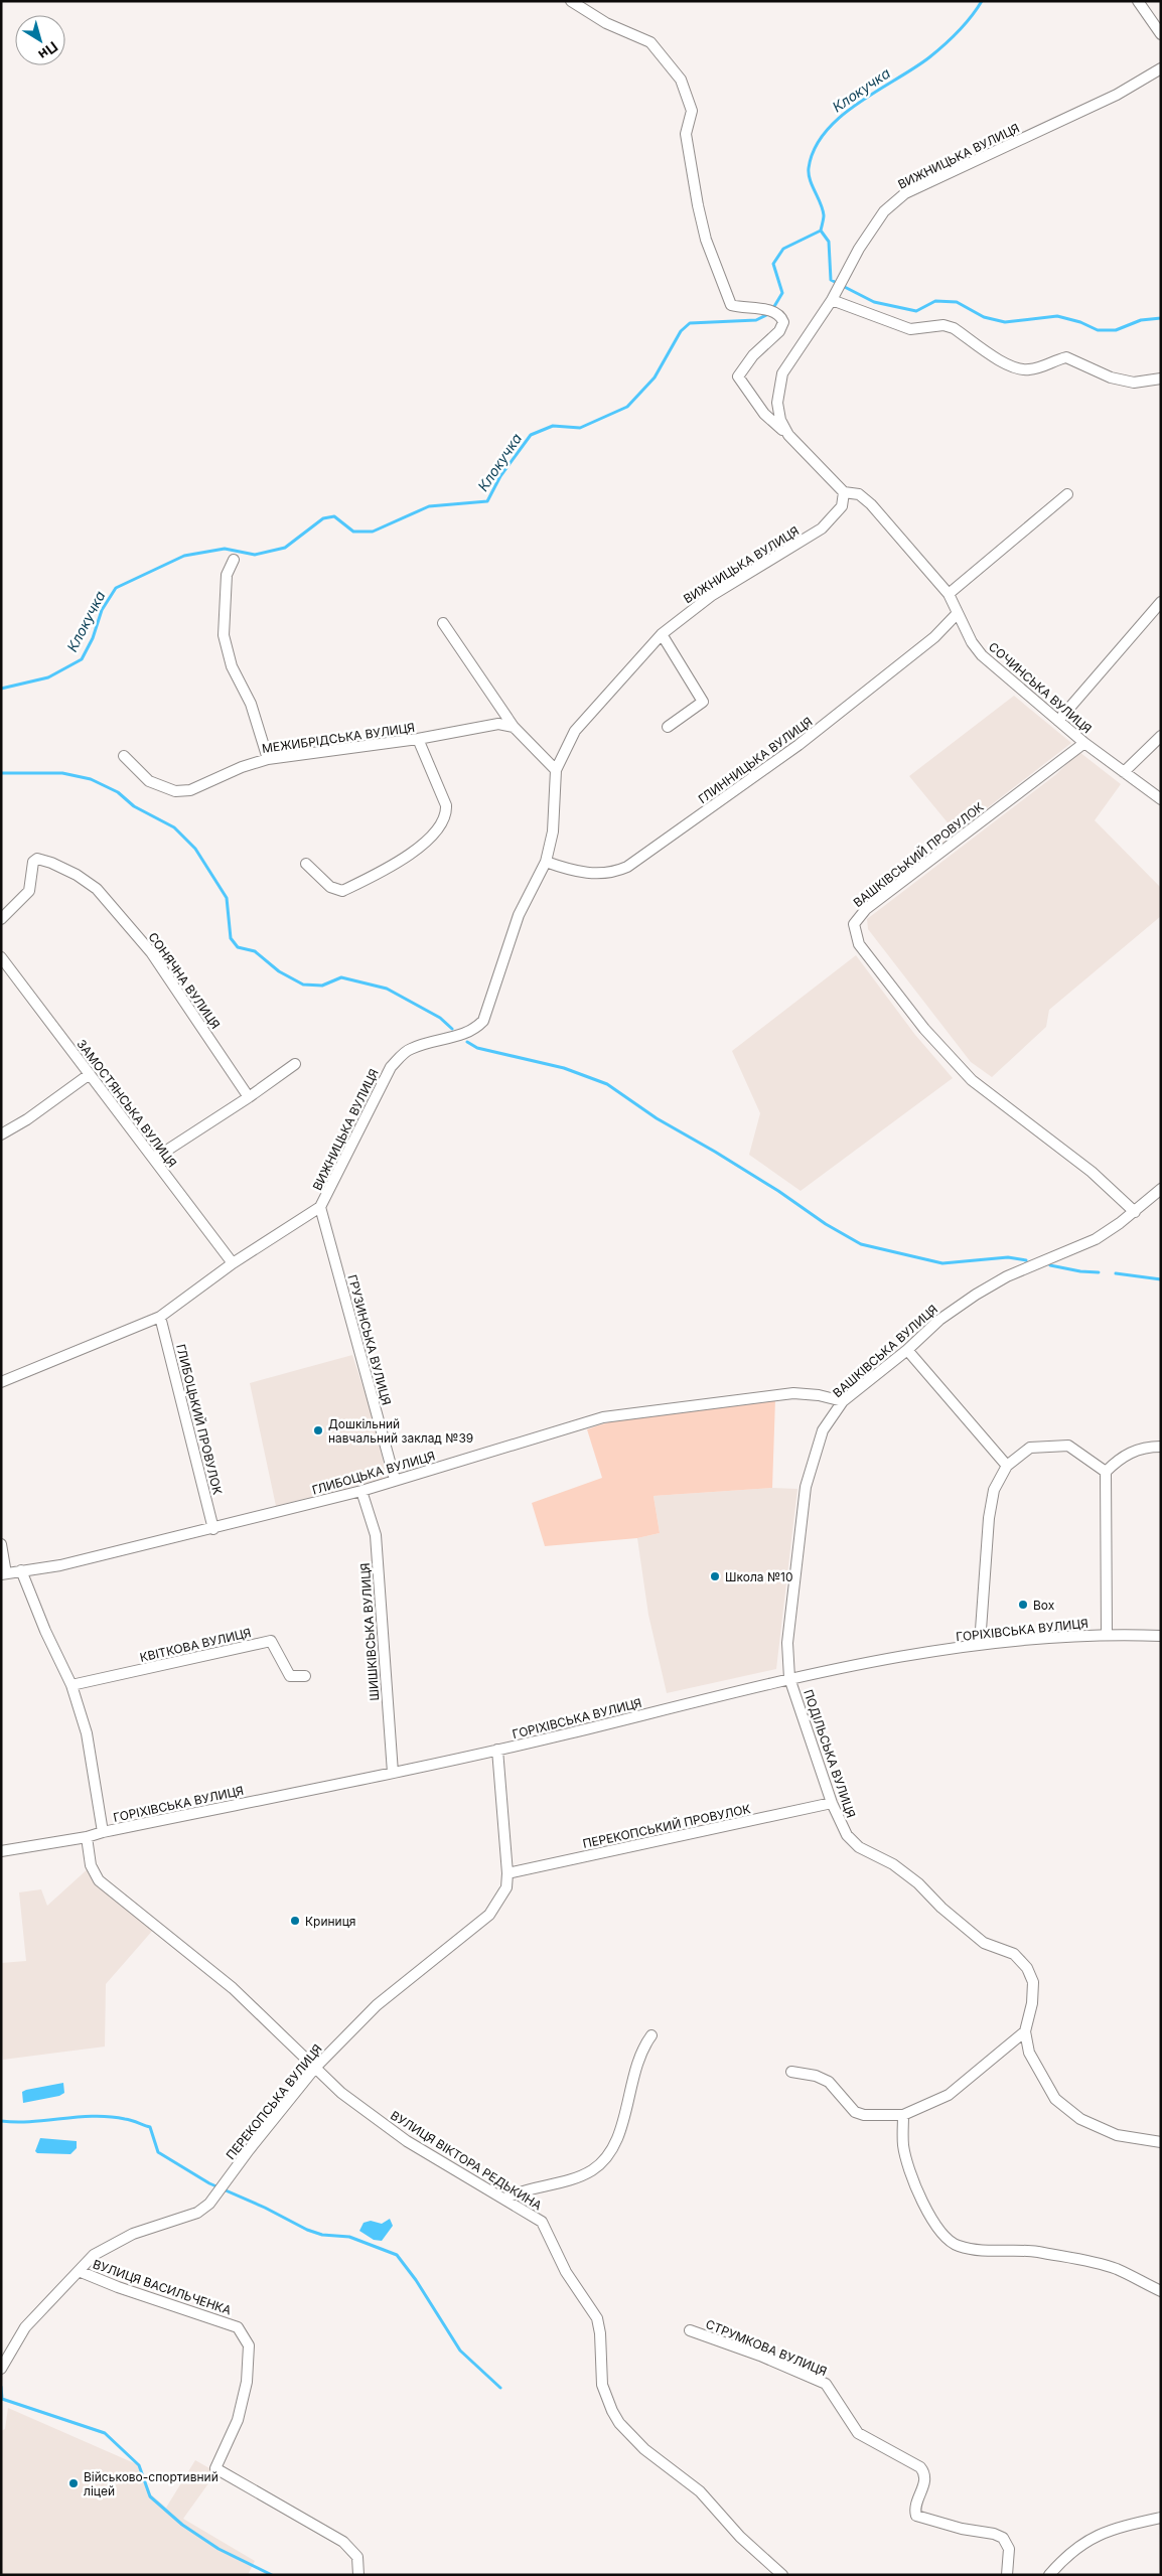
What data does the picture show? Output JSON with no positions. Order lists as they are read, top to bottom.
{
  "streets": {
    "street": [
      "ВИЖНИЦЬКА ВУЛИЦЯ",
      "СОЧИНСЬКА ВУЛИЦЯ",
      "МЕЖИБРІДСЬКА ВУЛИЦЯ",
      "ГЛИННИЦЬКА ВУЛИЦЯ",
      "ВАШКІВСЬКИЙ ПРОВУЛОК",
      "СОНЯЧНА ВУЛИЦЯ",
      "ЗАМОСТЯНСЬКА ВУЛИЦЯ",
      "ГРУЗИНСЬКА ВУЛИЦЯ",
      "ВАШКІВСЬКА ВУЛИЦЯ",
      "ГЛИБОЦЬКИЙ ПРОВУЛОК",
      "ГЛИБОЦЬКА ВУЛИЦЯ",
      "ГОРІХІВСЬКА ВУЛИЦЯ",
      "ШИШКІВСЬКА ВУЛИЦЯ",
      "КВІТКОВА ВУЛИЦЯ",
      "ПОДІЛЬСЬКА ВУЛИЦЯ",
      "ПЕРЕКОПСЬКИЙ ПРОВУЛОК",
      "ПЕРЕКОПСЬКА ВУЛИЦЯ",
      "ВУЛИЦЯ ВІКТОРА РЕДЬКИНА",
      "ВУЛИЦЯ ВАСИЛЬЧЕНКА",
      "СТРУМКОВА ВУЛИЦЯ"
    ]
  },
  "crossings": [
    ["ВИЖНИЦЬКА ВУЛИЦЯ", "СОЧИНСЬКА ВУЛИЦЯ"],
    ["ВИЖНИЦЬКА ВУЛИЦЯ", "ГЛИННИЦЬКА ВУЛИЦЯ"],
    ["ВИЖНИЦЬКА ВУЛИЦЯ", "ЗАМОСТЯНСЬКА ВУЛИЦЯ"],
    ["ВИЖНИЦЬКА ВУЛИЦЯ", "ГРУЗИНСЬКА ВУЛИЦЯ"],
    ["ВИЖНИЦЬКА ВУЛИЦЯ", "ГЛИБОЦЬКИЙ ПРОВУЛОК"],
    ["СОЧИНСЬКА ВУЛИЦЯ", "ГЛИННИЦЬКА ВУЛИЦЯ"],
    ["СОЧИНСЬКА ВУЛИЦЯ", "ВАШКІВСЬКИЙ ПРОВУЛОК"],
    ["ВАШКІВСЬКИЙ ПРОВУЛОК", "ВАШКІВСЬКА ВУЛИЦЯ"],
    ["ГРУЗИНСЬКА ВУЛИЦЯ", "ГЛИБОЦЬКА ВУЛИЦЯ"],
    ["ВАШКІВСЬКА ВУЛИЦЯ", "ГЛИБОЦЬКА ВУЛИЦЯ"],
    ["ВАШКІВСЬКА ВУЛИЦЯ", "ГОРІХІВСЬКА ВУЛИЦЯ"],
    ["ВАШКІВСЬКА ВУЛИЦЯ", "ПОДІЛЬСЬКА ВУЛИЦЯ"],
    ["ГЛИБОЦЬКИЙ ПРОВУЛОК", "ГЛИБОЦЬКА ВУЛИЦЯ"],
    ["ГЛИБОЦЬКА ВУЛИЦЯ", "ШИШКІВСЬКА ВУЛИЦЯ"],
    ["ГОРІХІВСЬКА ВУЛИЦЯ", "ШИШКІВСЬКА ВУЛИЦЯ"],
    ["ГОРІХІВСЬКА ВУЛИЦЯ", "ПОДІЛЬСЬКА ВУЛИЦЯ"],
    ["ГОРІХІВСЬКА ВУЛИЦЯ", "ПЕРЕКОПСЬКА ВУЛИЦЯ"],
    ["ГОРІХІВСЬКА ВУЛИЦЯ", "ВУЛИЦЯ ВІКТОРА РЕДЬКИНА"],
    ["ПОДІЛЬСЬКА ВУЛИЦЯ", "ПЕРЕКОПСЬКИЙ ПРОВУЛОК"],
    ["ПЕРЕКОПСЬКИЙ ПРОВУЛОК", "ПЕРЕКОПСЬКА ВУЛИЦЯ"],
    ["ПЕРЕКОПСЬКА ВУЛИЦЯ", "ВУЛИЦЯ ВІКТОРА РЕДЬКИНА"],
    ["ПЕРЕКОПСЬКА ВУЛИЦЯ", "ВУЛИЦЯ ВАСИЛЬЧЕНКА"]
  ],
  "water": ["Клокучка"],
  "places": [
    "Дошкільний навчальний заклад №39",
    "Школа №10",
    "Box",
    "Криниця",
    "Військово-спортивний ліцей"
  ],
  "north": "bottom right"
}
